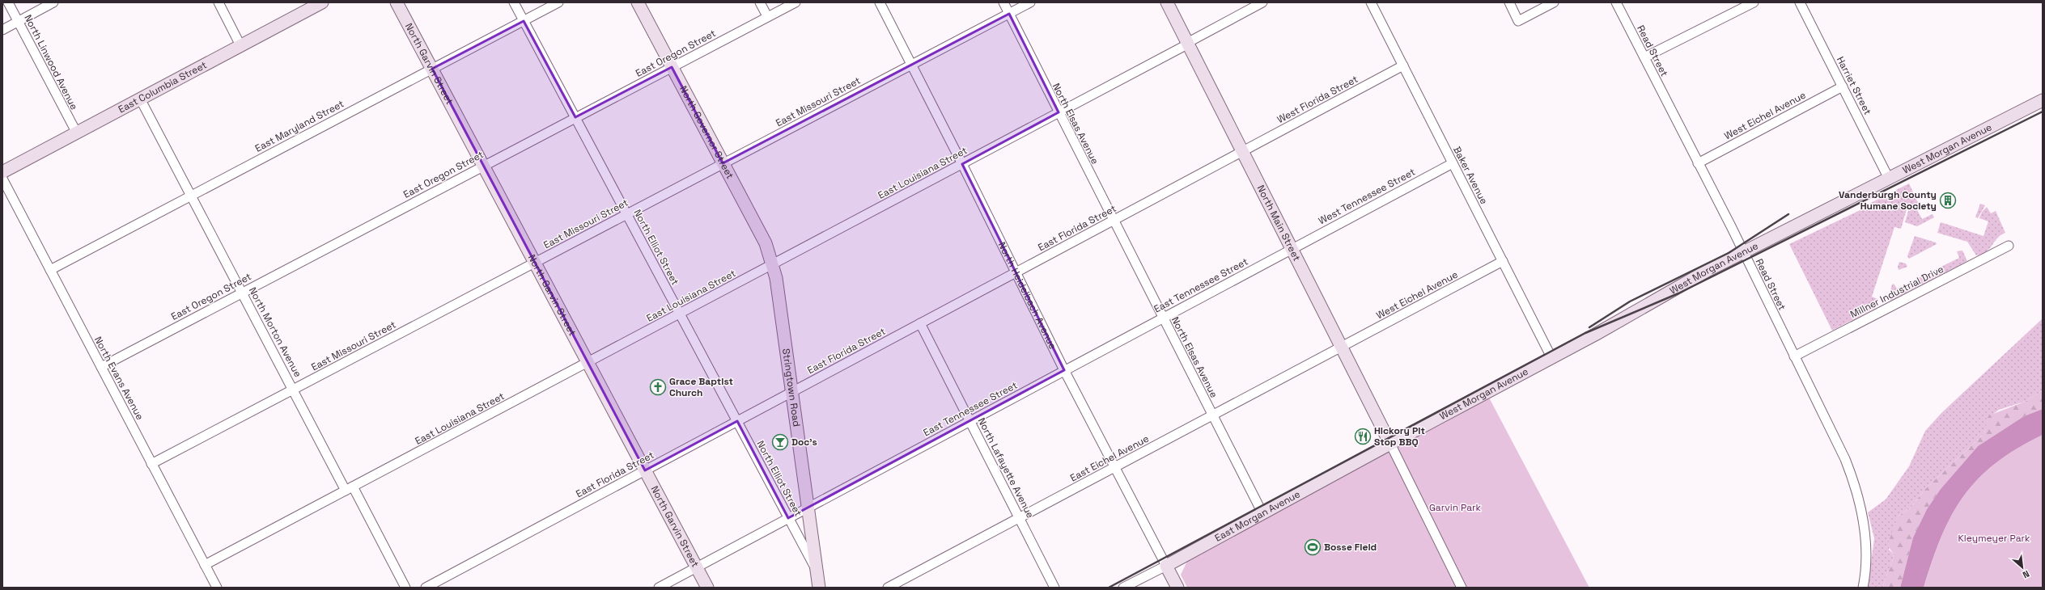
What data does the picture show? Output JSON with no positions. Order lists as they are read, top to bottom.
{
  "streets": {
    "main road": [
      "North Garvin Street",
      "East Columbia Street",
      "North Governor Street",
      "West Morgan Avenue",
      "North Main Street",
      "North Heidelbach Avenue",
      "Stringtown Road",
      "East Morgan Avenue"
    ],
    "street": [
      "Read Street",
      "East Oregon Street",
      "North Linwood Avenue",
      "Harriet Street",
      "West Florida Street",
      "East Missouri Street",
      "West Eichel Avenue",
      "North Elsas Avenue",
      "East Maryland Street",
      "East Louisiana Street",
      "Baker Avenue",
      "West Tennessee Street",
      "East Florida Street",
      "North Elliot Street",
      "East Tennessee Street",
      "Millner Industrial Drive",
      "North Morton Avenue",
      "North Evans Avenue",
      "East Eichel Avenue",
      "North Lafayette Avenue"
    ]
  },
  "crossings": [
    ["Read Street", "West Eichel Avenue"],
    ["Read Street", "West Morgan Avenue"],
    ["Read Street", "Millner Industrial Drive"],
    ["East Oregon Street", "North Garvin Street"],
    ["East Oregon Street", "North Governor Street"],
    ["East Oregon Street", "North Elliot Street"],
    ["East Oregon Street", "North Morton Avenue"],
    ["East Oregon Street", "North Evans Avenue"],
    ["North Linwood Avenue", "East Columbia Street"],
    ["North Garvin Street", "East Missouri Street"],
    ["North Garvin Street", "East Maryland Street"],
    ["North Garvin Street", "East Louisiana Street"],
    ["North Garvin Street", "East Florida Street"],
    ["North Garvin Street", "East Tennessee Street"],
    ["Harriet Street", "West Eichel Avenue"],
    ["Harriet Street", "West Morgan Avenue"],
    ["East Columbia Street", "North Morton Avenue"],
    ["West Florida Street", "Baker Avenue"],
    ["West Florida Street", "North Main Street"],
    ["West Florida Street", "East Florida Street"],
    ["East Missouri Street", "North Elsas Avenue"],
    ["East Missouri Street", "North Governor Street"],
    ["East Missouri Street", "North Elliot Street"],
    ["East Missouri Street", "North Heidelbach Avenue"],
    ["East Missouri Street", "North Morton Avenue"],
    ["East Missouri Street", "North Evans Avenue"],
    ["West Eichel Avenue", "Baker Avenue"],
    ["West Eichel Avenue", "North Main Street"],
    ["West Eichel Avenue", "East Eichel Avenue"],
    ["North Elsas Avenue", "East Louisiana Street"],
    ["North Elsas Avenue", "East Florida Street"],
    ["North Elsas Avenue", "East Tennessee Street"],
    ["North Elsas Avenue", "East Eichel Avenue"],
    ["North Elsas Avenue", "East Morgan Avenue"],
    ["East Maryland Street", "North Elliot Street"],
    ["East Maryland Street", "North Morton Avenue"],
    ["East Maryland Street", "North Evans Avenue"],
    ["North Governor Street", "East Louisiana Street"],
    ["North Governor Street", "Stringtown Road"],
    ["West Morgan Avenue", "Baker Avenue"],
    ["West Morgan Avenue", "North Main Street"],
    ["West Morgan Avenue", "East Morgan Avenue"],
    ["East Louisiana Street", "North Main Street"],
    ["East Louisiana Street", "North Elliot Street"],
    ["East Louisiana Street", "North Heidelbach Avenue"],
    ["East Louisiana Street", "North Morton Avenue"],
    ["East Louisiana Street", "North Evans Avenue"],
    ["East Louisiana Street", "Stringtown Road"],
    ["Baker Avenue", "West Tennessee Street"],
    ["West Tennessee Street", "North Main Street"],
    ["West Tennessee Street", "East Tennessee Street"],
    ["North Main Street", "East Florida Street"],
    ["North Main Street", "East Tennessee Street"],
    ["North Main Street", "East Eichel Avenue"],
    ["North Main Street", "East Morgan Avenue"],
    ["East Florida Street", "North Elliot Street"],
    ["East Florida Street", "North Heidelbach Avenue"],
    ["East Florida Street", "Stringtown Road"],
    ["East Florida Street", "North Lafayette Avenue"],
    ["North Elliot Street", "East Tennessee Street"],
    ["North Elliot Street", "Stringtown Road"],
    ["East Tennessee Street", "North Heidelbach Avenue"],
    ["East Tennessee Street", "Stringtown Road"],
    ["East Tennessee Street", "North Lafayette Avenue"],
    ["North Heidelbach Avenue", "East Eichel Avenue"],
    ["North Heidelbach Avenue", "East Morgan Avenue"],
    ["East Eichel Avenue", "North Lafayette Avenue"]
  ],
  "parks": ["Garvin Park", "Kleymeyer Park"],
  "places": {
    "building": ["Vanderburgh County Humane Society"],
    "church": ["Grace Baptist Church"],
    "restaurant": ["Hickory Pit Stop BBQ"],
    "bar": ["Doc's"],
    "sports": ["Bosse Field"]
  },
  "north": "bottom right"
}
